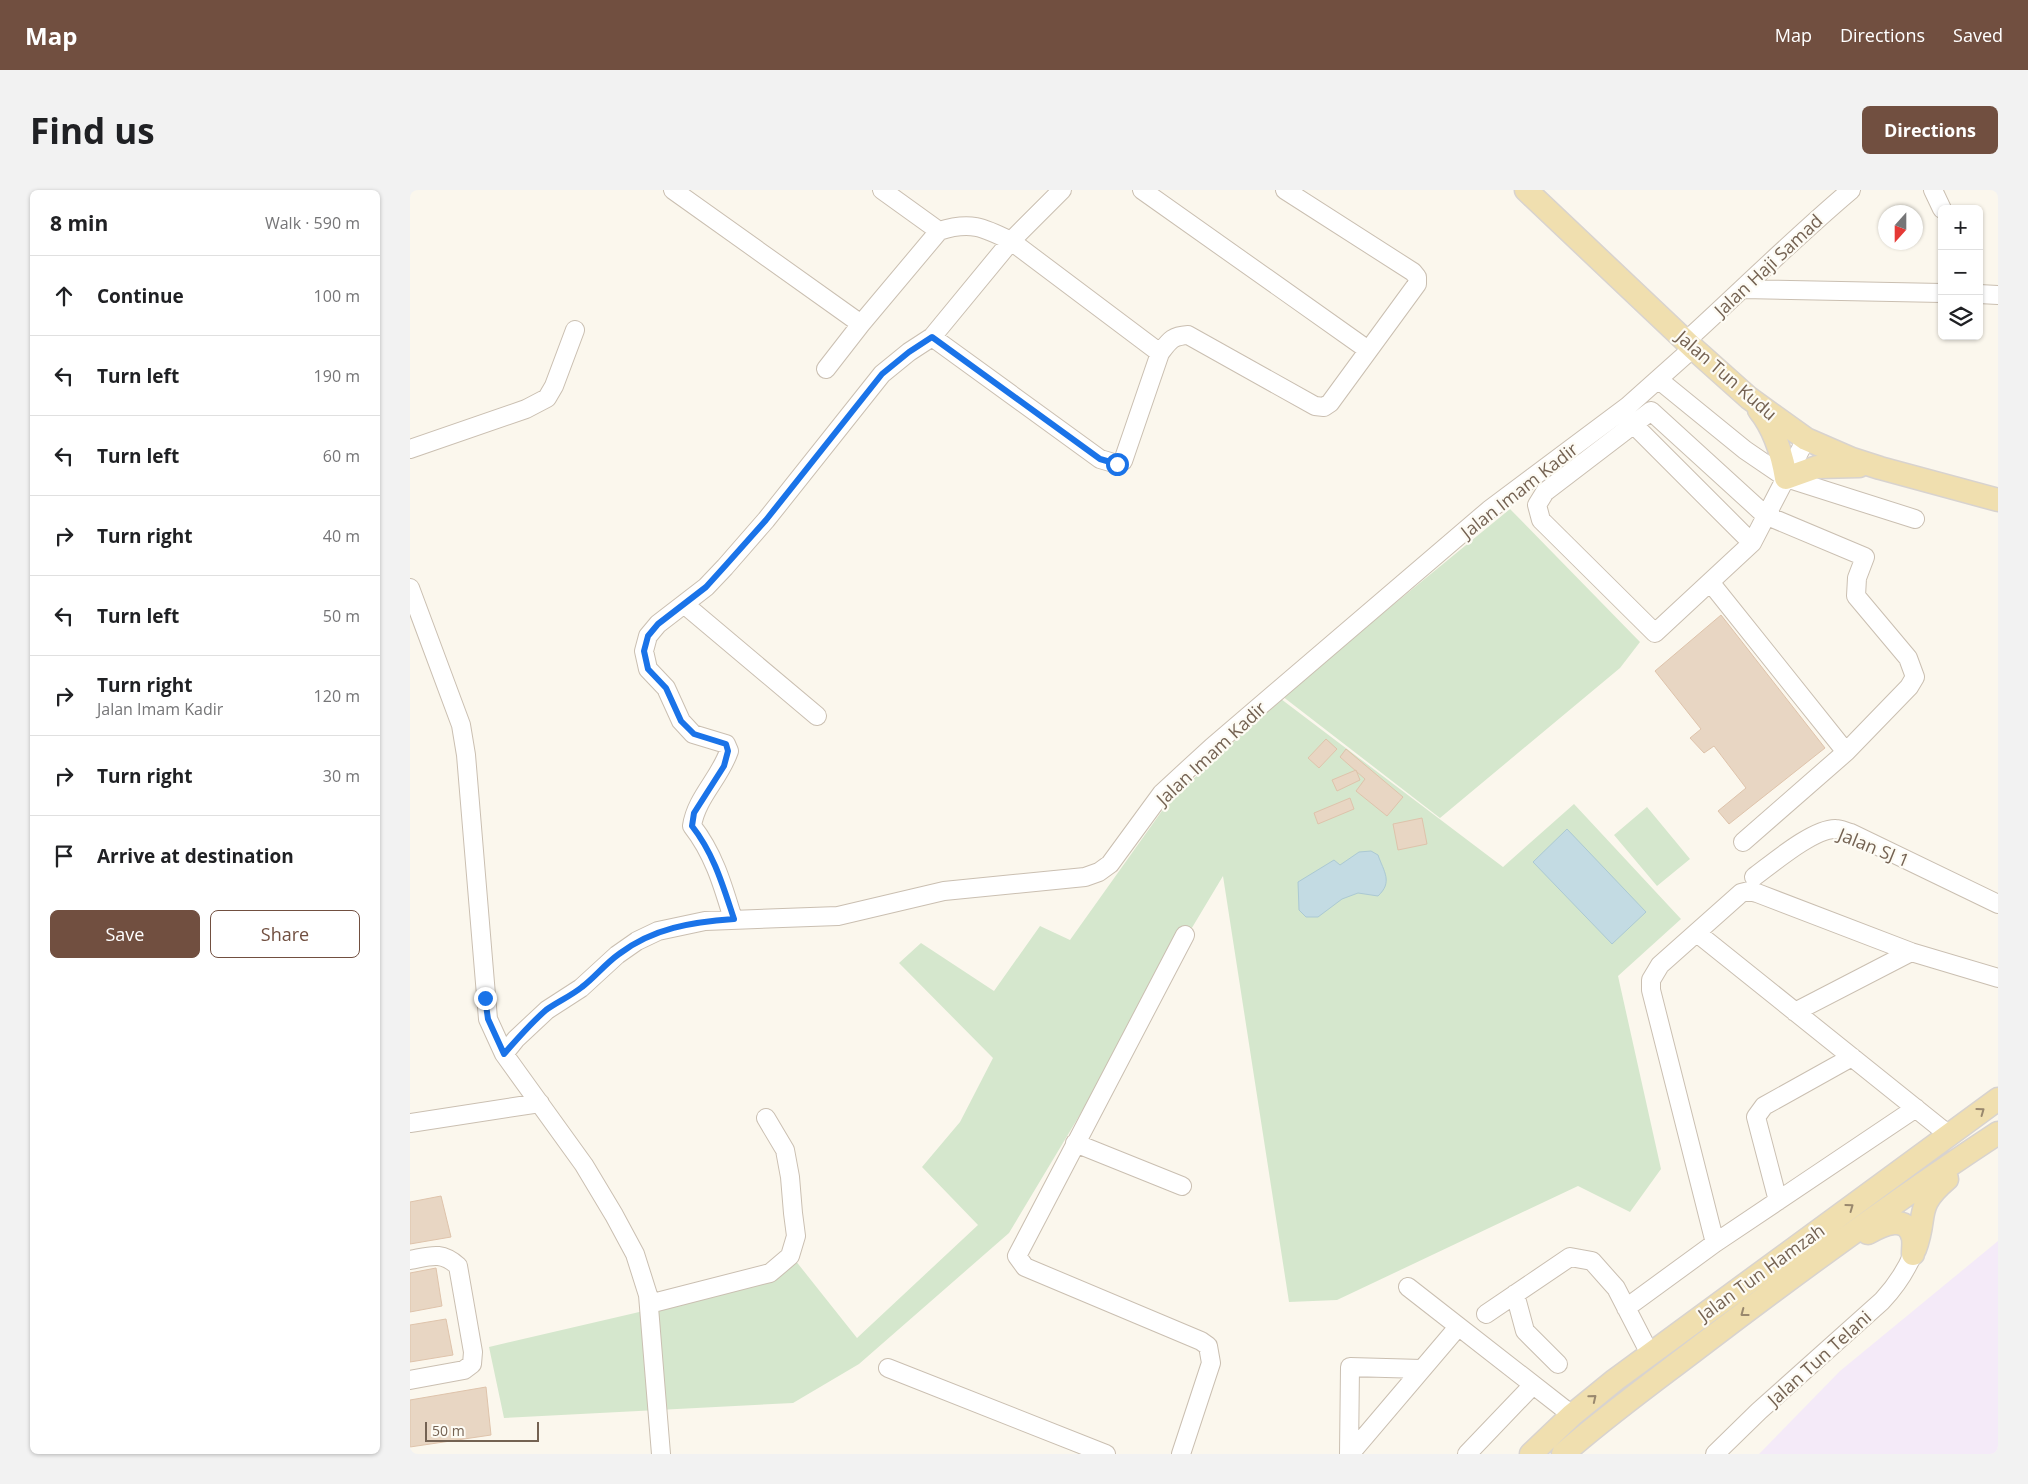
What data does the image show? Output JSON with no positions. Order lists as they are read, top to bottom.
{
  "streets": {
    "main road": ["Jalan Tun Kudu", "Jalan Tun Hamzah"],
    "street": [
      "Jalan Haji Samad",
      "Jalan Imam Kadir",
      "Jalan SJ 1",
      "Jalan Tun Telani"
    ]
  },
  "crossings": [
    ["Jalan Haji Samad", "Jalan Tun Kudu"],
    ["Jalan Haji Samad", "Jalan Imam Kadir"],
    ["Jalan Tun Kudu", "Jalan Imam Kadir"]
  ],
  "scale_bar": "50 m",
  "north": "bottom",
  "page": {
    "header": "Map",
    "nav": ["Map", "Directions", "Saved"],
    "buttons": [
      "Directions",
      ["Save", "Share"]
    ],
    "title": "Find us",
    "heading": ["8 min", "Walk · 590 m"],
    "map_buttons": ["+", "−"],
    "list": [
      ["Continue", "100 m"],
      ["Turn left", "190 m"],
      ["Turn left", "60 m"],
      ["Turn right", "40 m"],
      ["Turn left", "50 m"],
      ["Turn right", "Jalan Imam Kadir", "120 m"],
      ["Turn right", "30 m"],
      "Arrive at destination"
    ],
    "scale": "50 m"
  }
}
